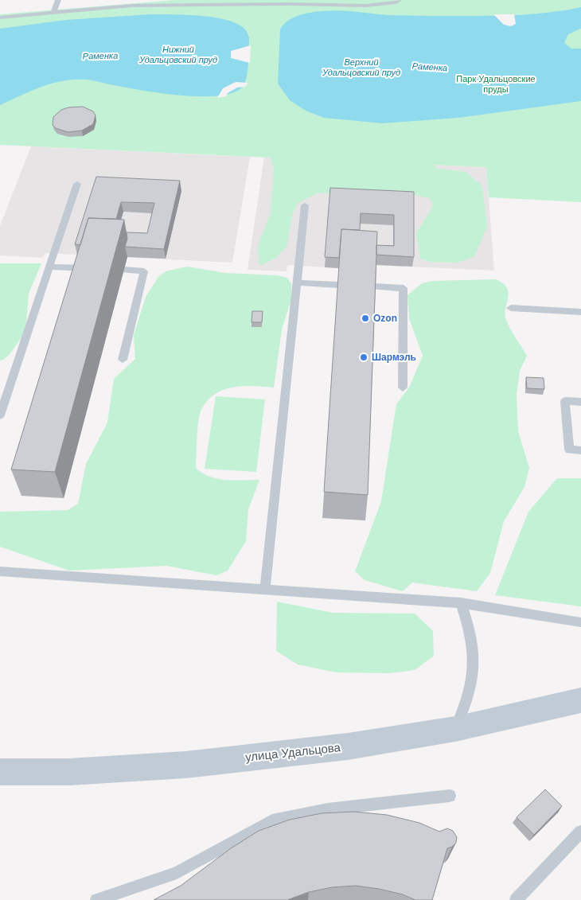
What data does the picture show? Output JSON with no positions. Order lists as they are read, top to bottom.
{
  "streets": {
    "street": ["улица Удальцова"]
  },
  "water": ["Нижний Удальцовский пруд", "Раменка", "Верхний Удальцовский пруд"],
  "parks": ["Парк Удальцовские пруды"],
  "places": ["Ozon", "Шармэль"]
}
